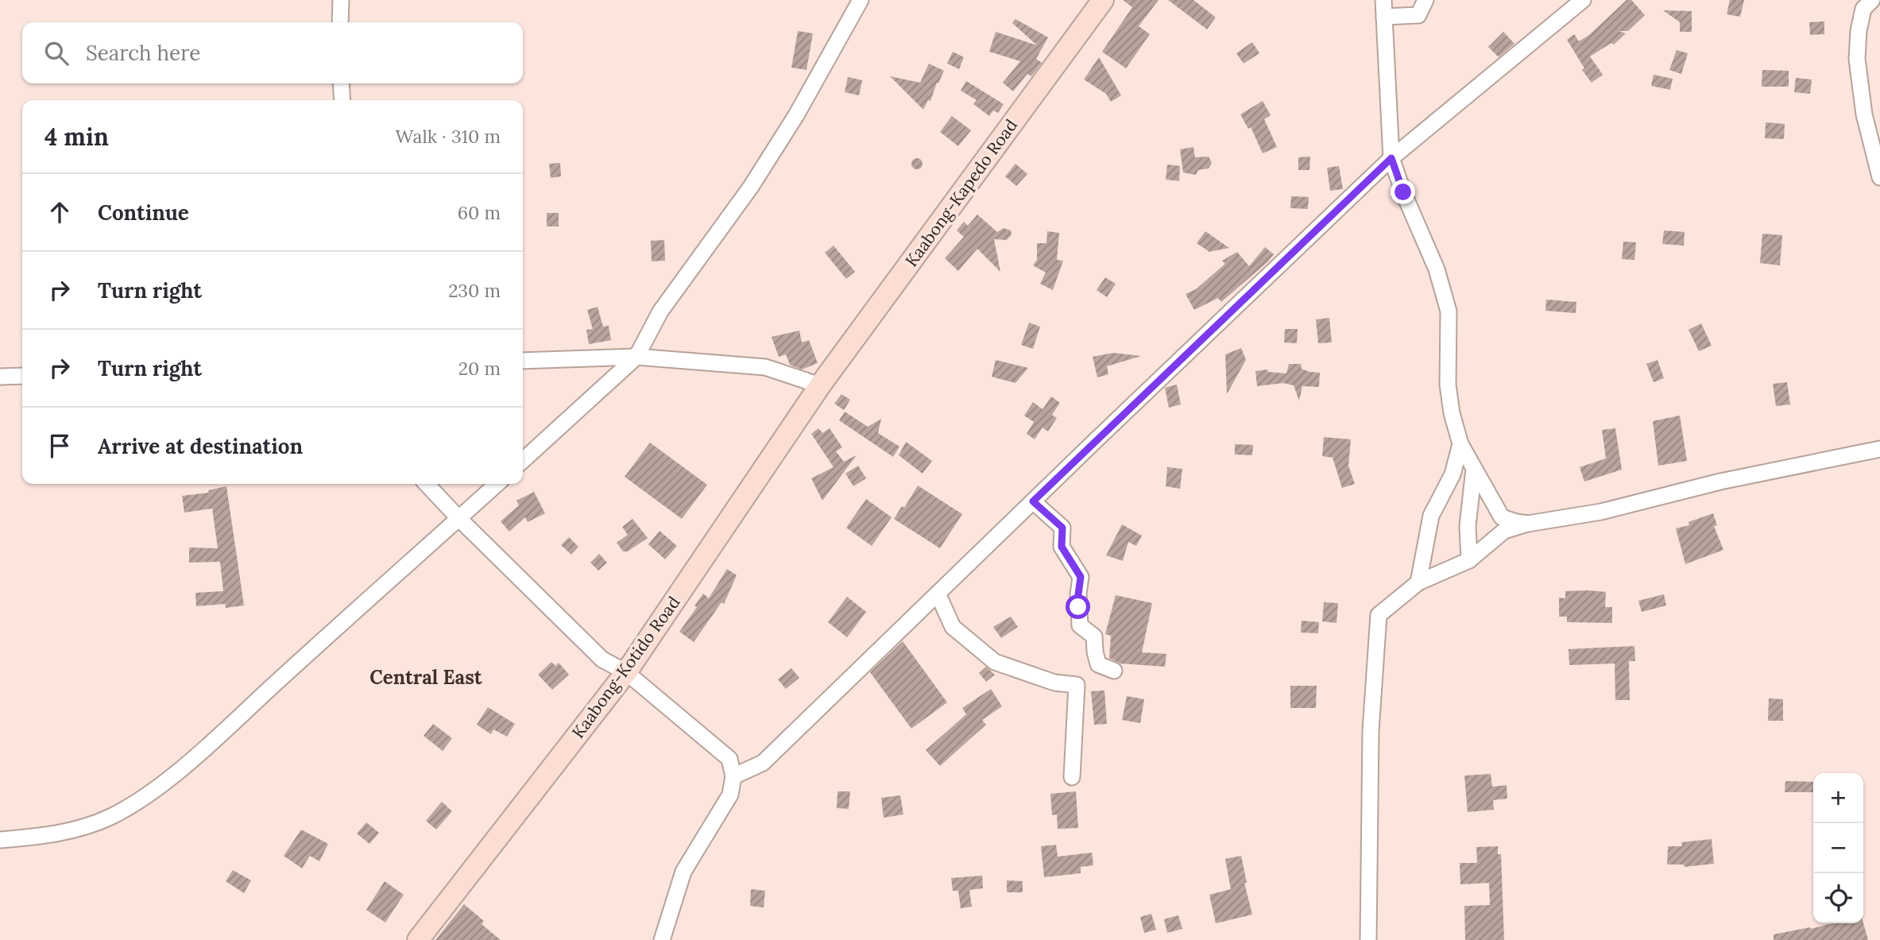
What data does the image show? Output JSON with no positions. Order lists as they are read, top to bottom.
{
  "streets": {
    "main road": ["Kaabong-Kapedo Road", "Kaabong-Kotido Road"]
  },
  "crossings": [
    ["Kaabong-Kapedo Road", "Kaabong-Kotido Road"]
  ],
  "districts": ["Central East"],
  "page": {
    "search": "Search here",
    "heading": ["4 min", "Walk · 310 m"],
    "list": [
      ["Continue", "60 m"],
      ["Turn right", "230 m"],
      ["Turn right", "20 m"],
      "Arrive at destination"
    ],
    "map_buttons": ["+", "−"]
  }
}
